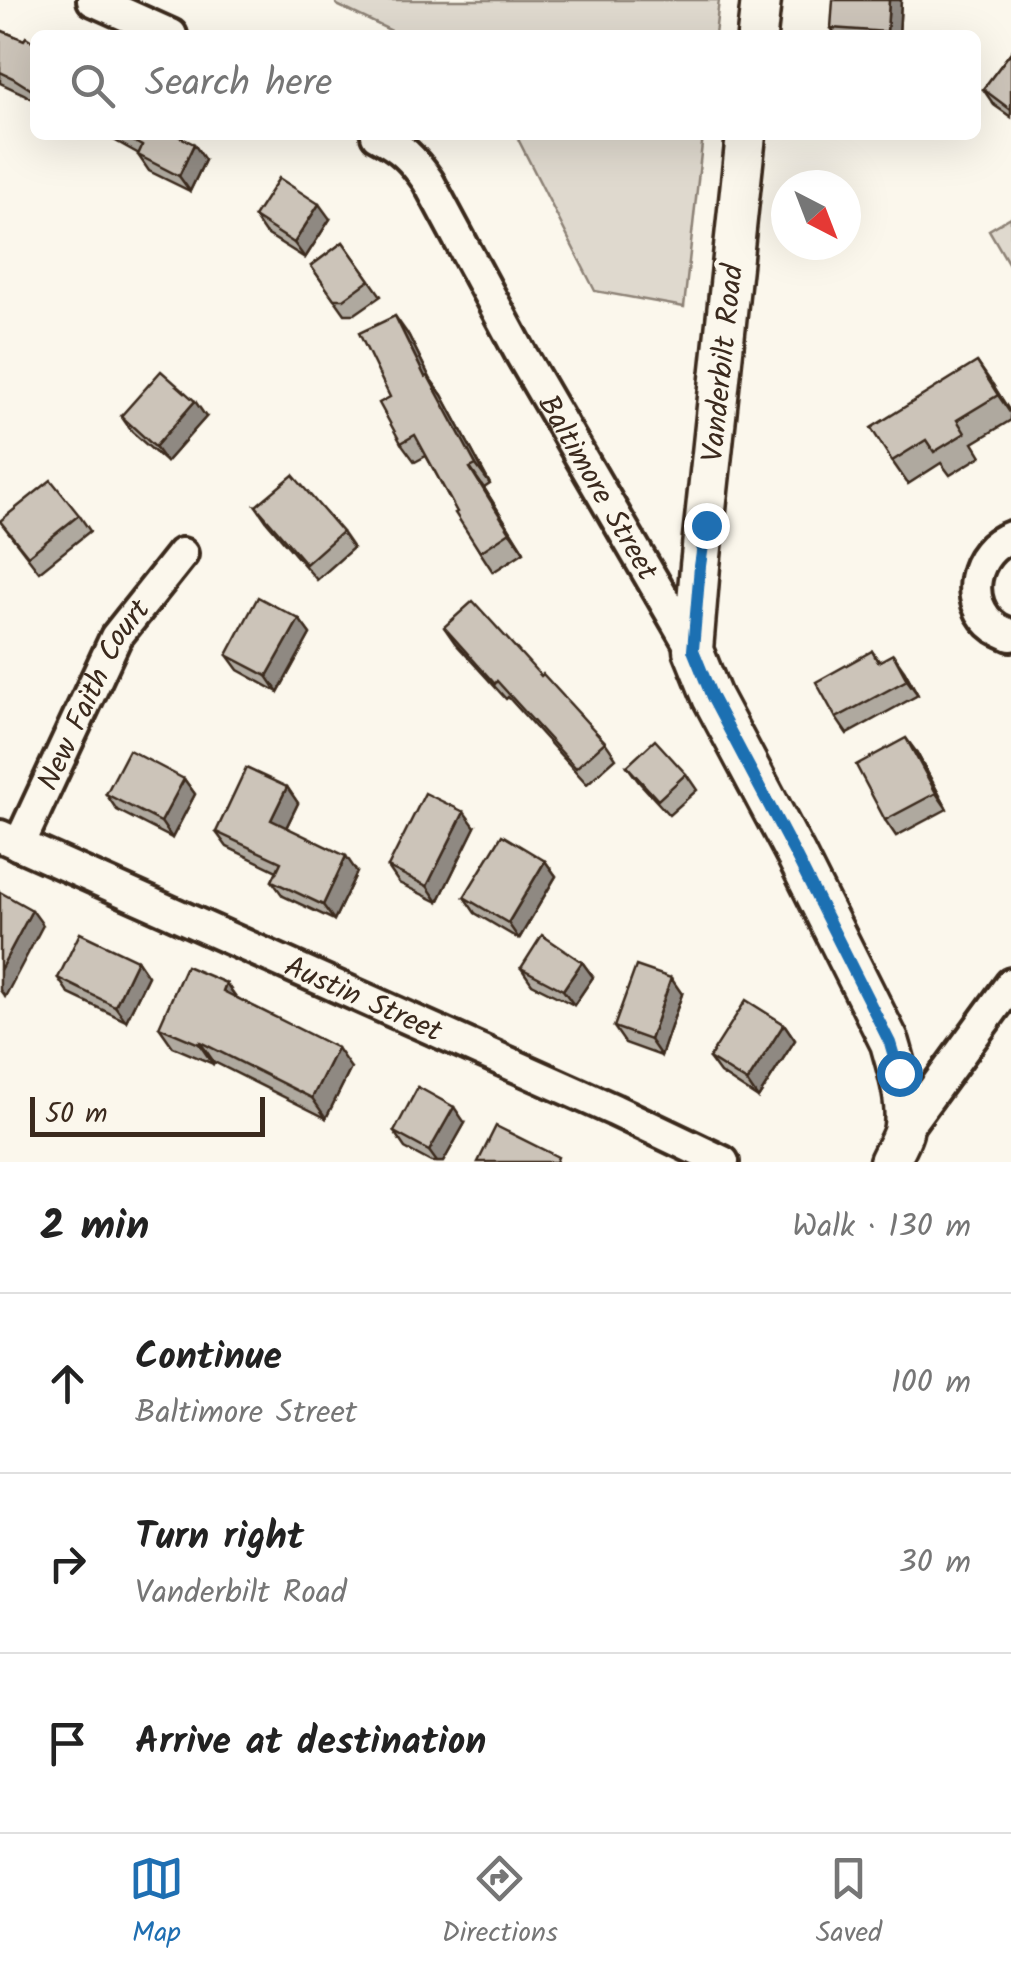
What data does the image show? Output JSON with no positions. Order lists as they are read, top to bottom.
{
  "streets": {
    "street": [
      "Vanderbilt Road",
      "Baltimore Street",
      "New Faith Court",
      "Austin Street"
    ]
  },
  "crossings": [
    ["Vanderbilt Road", "Baltimore Street"],
    ["New Faith Court", "Austin Street"]
  ],
  "scale_bar": "50 m",
  "north": "bottom right",
  "page": {
    "search": "Search here",
    "scale": "50 m",
    "heading": ["2 min", "Walk · 130 m"],
    "list": [
      ["Continue", "Baltimore Street", "100 m"],
      ["Turn right", "Vanderbilt Road", "30 m"],
      "Arrive at destination"
    ],
    "nav": ["Map", "Directions", "Saved"]
  }
}
